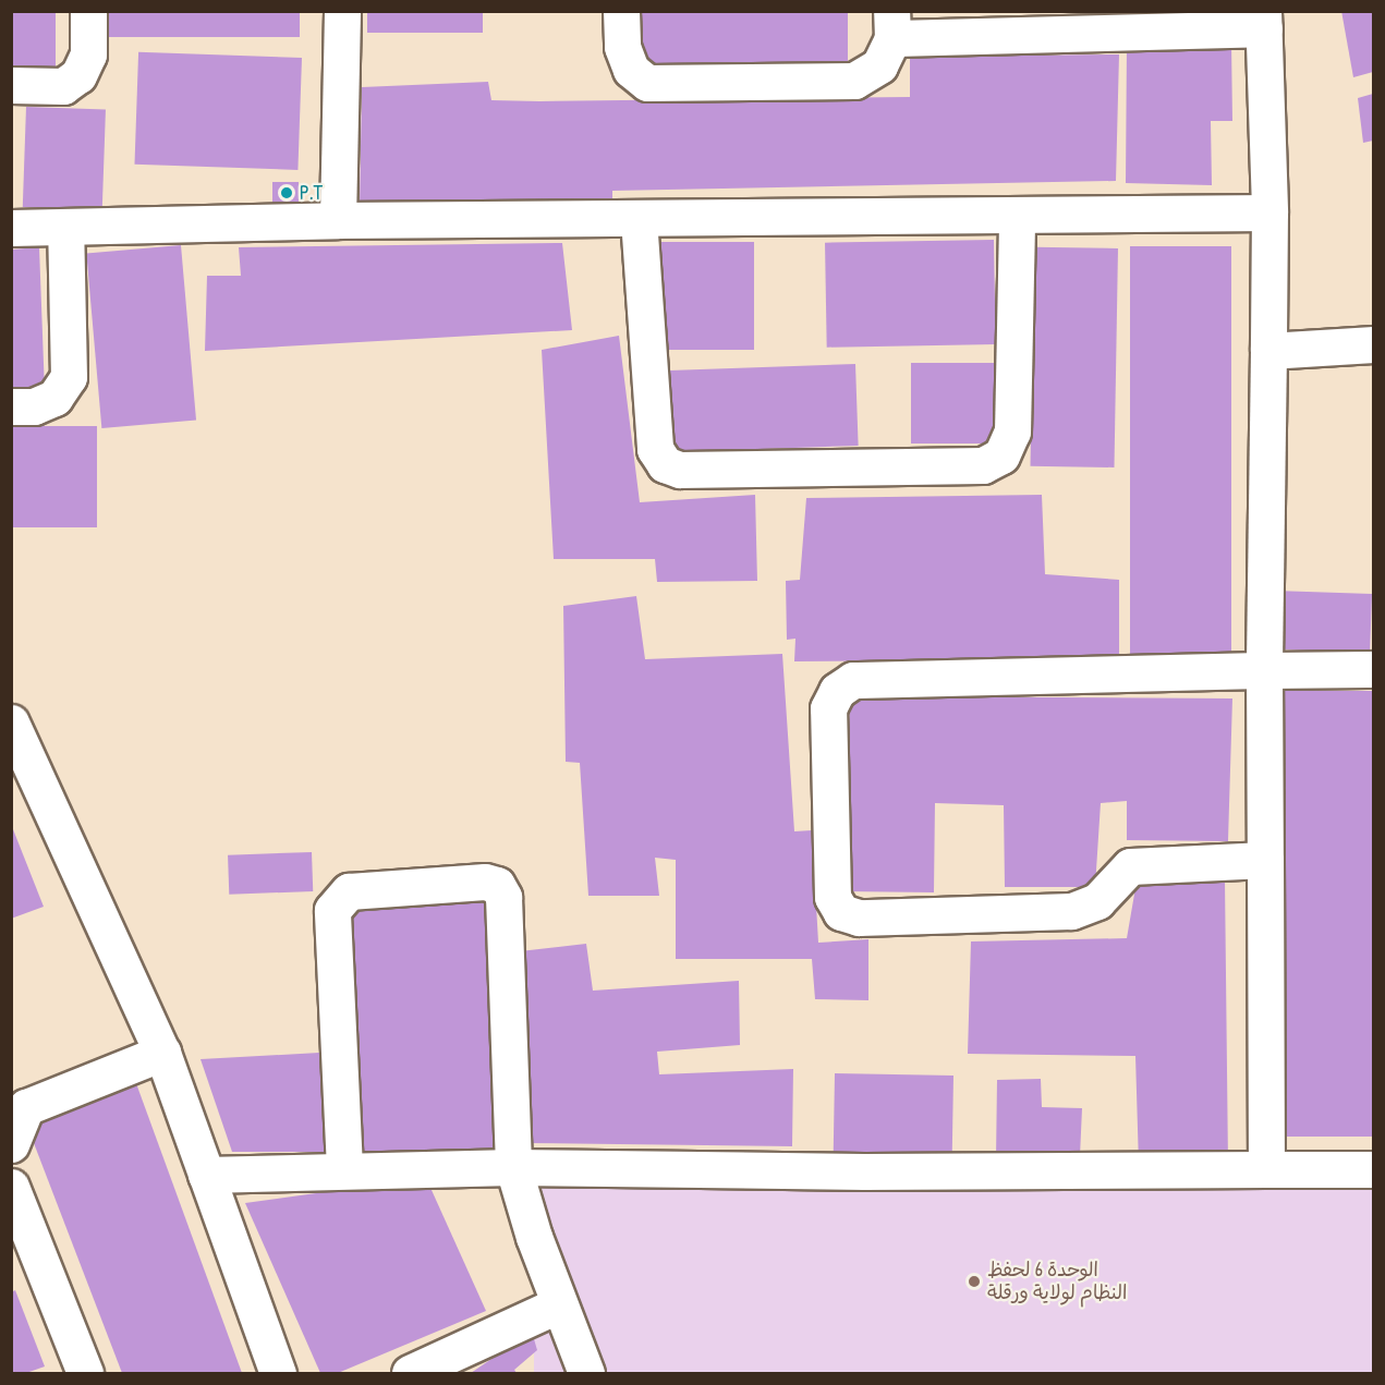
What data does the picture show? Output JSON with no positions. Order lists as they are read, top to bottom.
{
  "places": ["P.T", "الوحدة 6 لحفظ النظام لولاية ورقلة"]
}
